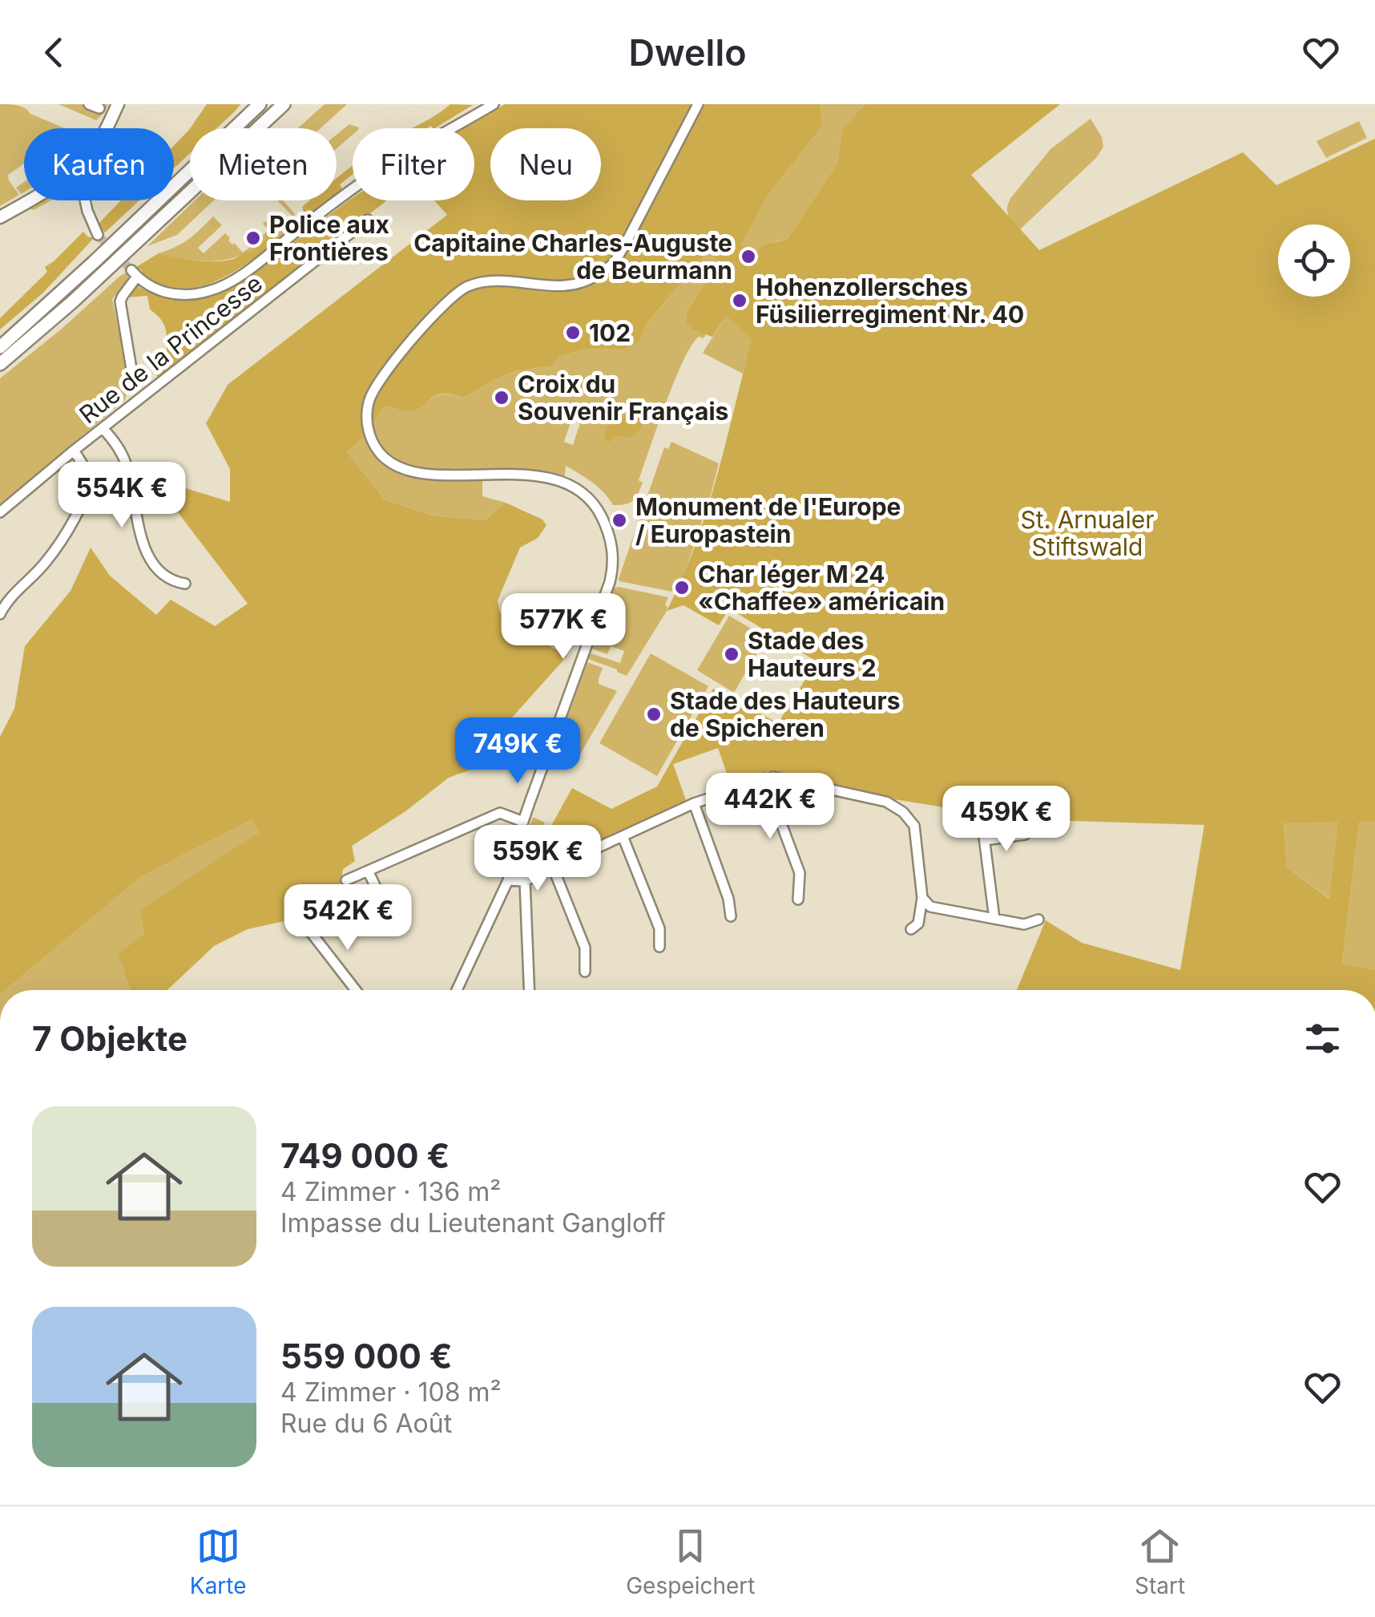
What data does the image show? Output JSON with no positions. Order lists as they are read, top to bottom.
{
  "streets": {
    "street": ["Rue de la Princesse"]
  },
  "parks": ["St. Arnualer Stiftswald"],
  "places": [
    "Police aux Frontières",
    "Capitaine Charles-Auguste de Beurmann",
    "Hohenzollersches Füsilierregiment Nr. 40",
    "102",
    "Croix du Souvenir Français",
    "Monument de l'Europe / Europastein",
    "Char léger M 24 «Chaffee» américain",
    "Stade des Hauteurs 2",
    "Stade des Hauteurs de Spicheren"
  ],
  "page": {
    "header": "Dwello",
    "chip": [
      "Kaufen",
      "Mieten",
      "Filter",
      "Neu"
    ],
    "price": [
      "554K €",
      "577K €",
      "749K €",
      "442K €",
      "459K €",
      "559K €",
      "542K €"
    ],
    "heading": "7 Objekte",
    "list": [
      {
        "name": "749 000 €",
        "note": "4 Zimmer · 136 m² · Impasse du Lieutenant Gangloff"
      },
      {
        "name": "559 000 €",
        "note": "4 Zimmer · 108 m² · Rue du 6 Août"
      }
    ],
    "tabs": ["Karte", "Gespeichert", "Start"]
  }
}
